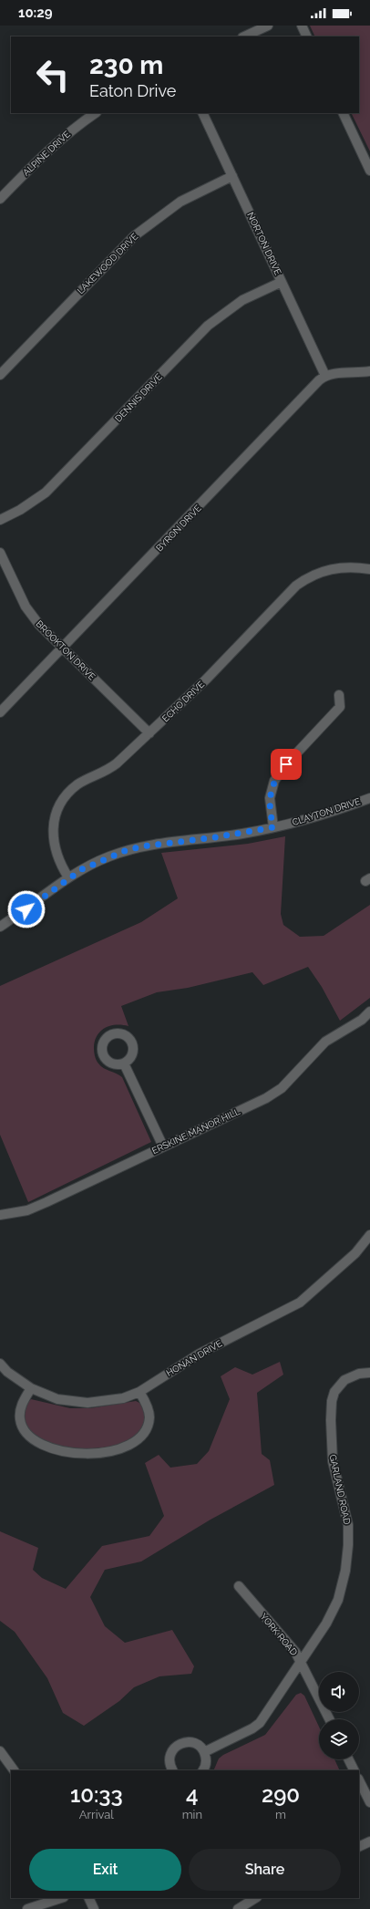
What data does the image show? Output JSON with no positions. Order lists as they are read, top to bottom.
{
  "streets": {
    "street": [
      "ALPINE DRIVE",
      "NORTON DRIVE",
      "LAKEWOOD DRIVE",
      "DENNIS DRIVE",
      "BYRON DRIVE",
      "BROOKTON DRIVE",
      "ECHO DRIVE",
      "CLAYTON DRIVE",
      "ERSKINE MANOR HILL",
      "HONAN DRIVE",
      "GARLAND ROAD",
      "YORK ROAD"
    ]
  },
  "crossings": [
    ["NORTON DRIVE", "LAKEWOOD DRIVE"],
    ["NORTON DRIVE", "DENNIS DRIVE"],
    ["NORTON DRIVE", "BYRON DRIVE"],
    ["BYRON DRIVE", "BROOKTON DRIVE"],
    ["BROOKTON DRIVE", "ECHO DRIVE"],
    ["ECHO DRIVE", "CLAYTON DRIVE"],
    ["GARLAND ROAD", "YORK ROAD"]
  ],
  "page": {
    "status": "10:29",
    "turn": ["230 m", "Eaton Drive"],
    "eta": [
      "10:33",
      "Arrival",
      "4",
      "min",
      "290",
      "m"
    ],
    "buttons": ["Exit", "Share"]
  }
}
